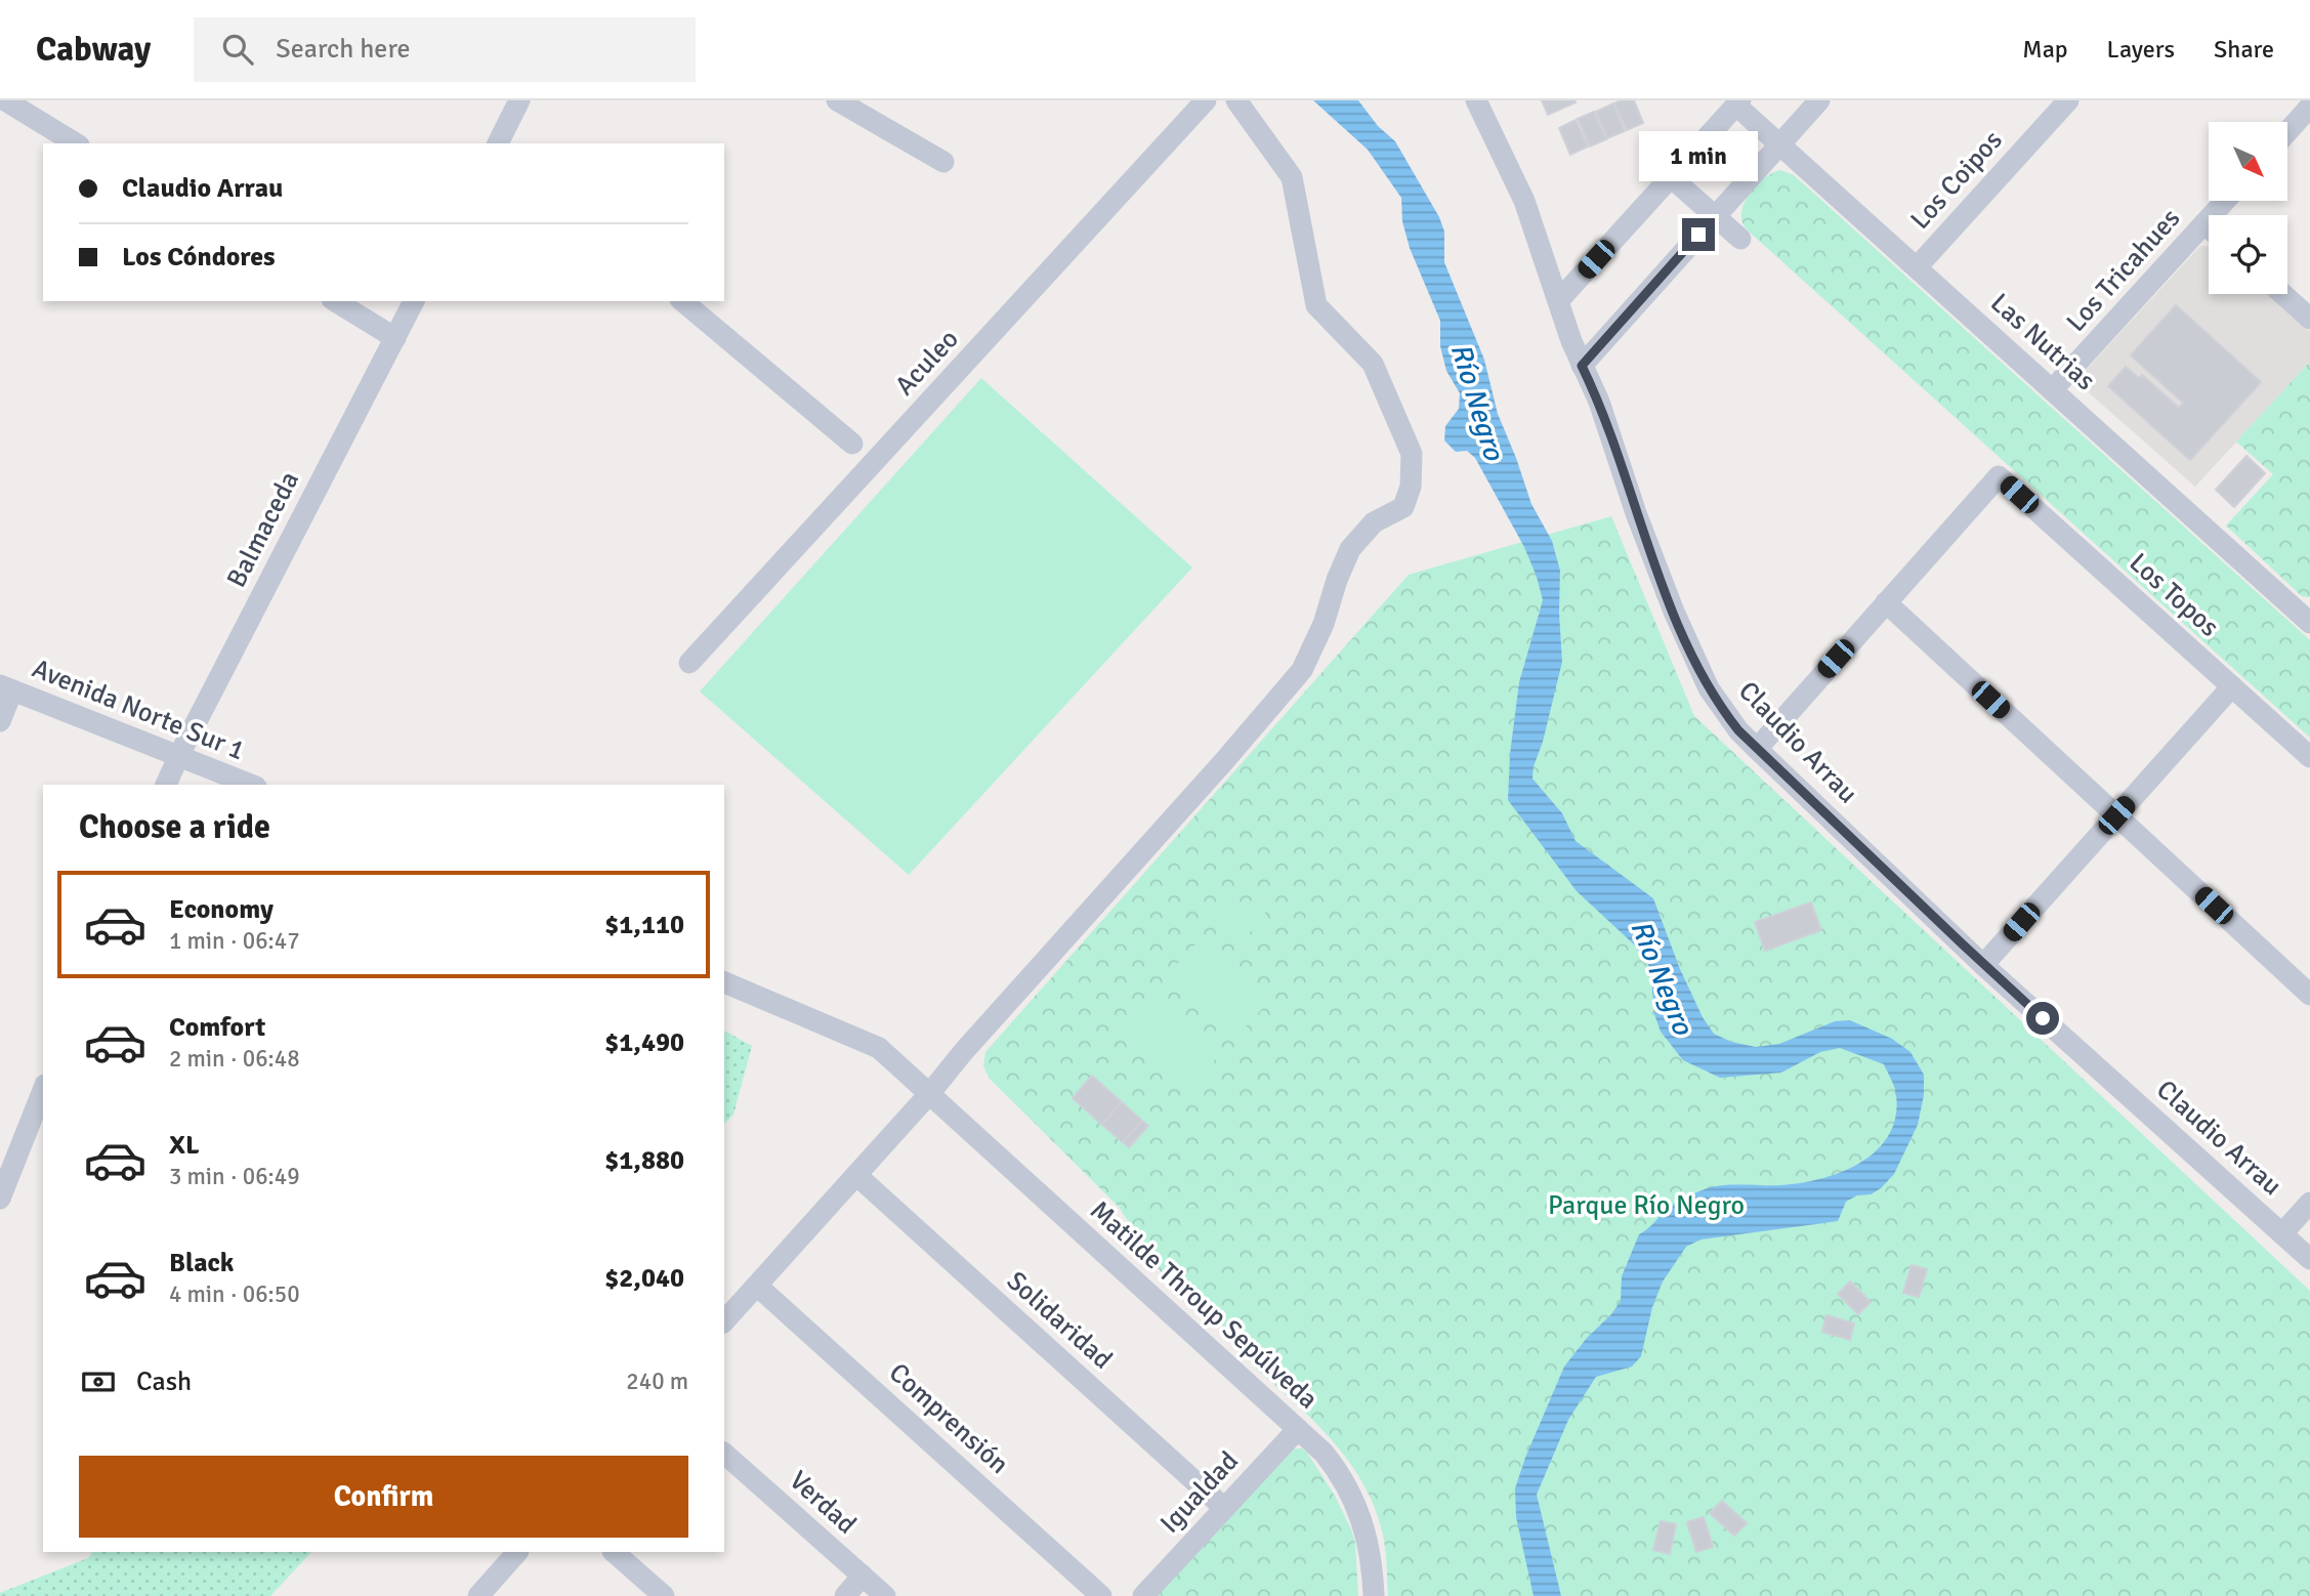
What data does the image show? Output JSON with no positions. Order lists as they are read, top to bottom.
{
  "streets": {
    "street": [
      "Los Coipos",
      "Los Tricahues",
      "Las Nutrias",
      "Aculeo",
      "Balmaceda",
      "Los Topos",
      "Avenida Norte Sur 1",
      "Claudio Arrau",
      "Matilde Throup Sepúlveda",
      "Solidaridad",
      "Comprensión",
      "Igualdad",
      "Verdad"
    ]
  },
  "crossings": [
    ["Los Coipos", "Las Nutrias"],
    ["Los Tricahues", "Las Nutrias"],
    ["Balmaceda", "Avenida Norte Sur 1"],
    ["Matilde Throup Sepúlveda", "Igualdad"],
    ["Solidaridad", "Igualdad"]
  ],
  "water": ["Río Negro"],
  "parks": ["Parque Río Negro"],
  "north": "bottom right",
  "page": {
    "header": "Cabway",
    "search": "Search here",
    "nav": ["Map", "Layers", "Share"],
    "bubble": "1 min",
    "banner": ["Claudio Arrau", "Los Cóndores"],
    "heading": "Choose a ride",
    "list": [
      {
        "name": "Economy",
        "note": "1 min · 06:47",
        "value": "$1,110"
      },
      {
        "name": "Comfort",
        "note": "2 min · 06:48",
        "value": "$1,490"
      },
      {
        "name": "XL",
        "note": "3 min · 06:49",
        "value": "$1,880"
      },
      {
        "name": "Black",
        "note": "4 min · 06:50",
        "value": "$2,040"
      }
    ],
    "pay": ["Cash", "240 m"],
    "buttons": "Confirm"
  }
}
